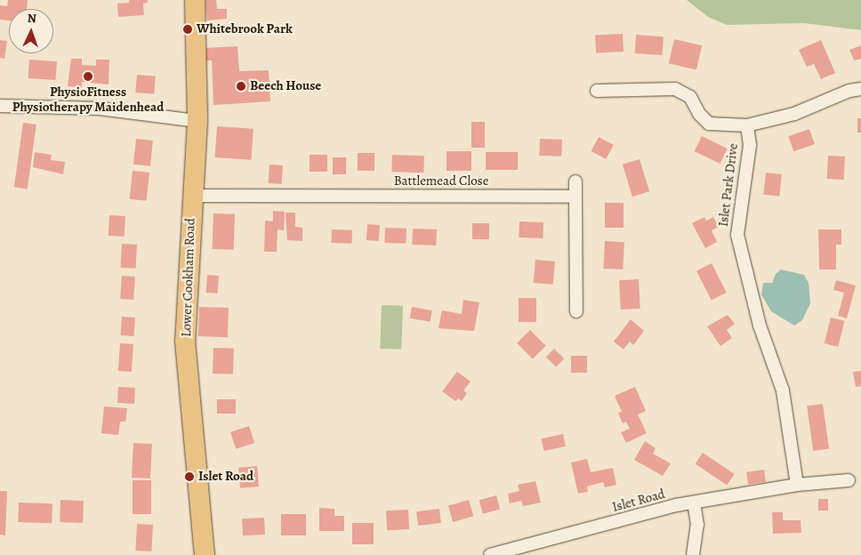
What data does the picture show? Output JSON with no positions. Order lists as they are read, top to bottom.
{
  "streets": {
    "main road": ["Lower Cookham Road"],
    "street": ["Battlemead Close", "Islet Park Drive", "Islet Road"]
  },
  "crossings": [
    ["Battlemead Close", "Lower Cookham Road"],
    ["Islet Park Drive", "Islet Road"]
  ],
  "places": [
    "Whitebrook Park",
    "PhysioFitness Physiotherapy Maidenhead",
    "Beech House",
    "Islet Road"
  ],
  "north": "top"
}
